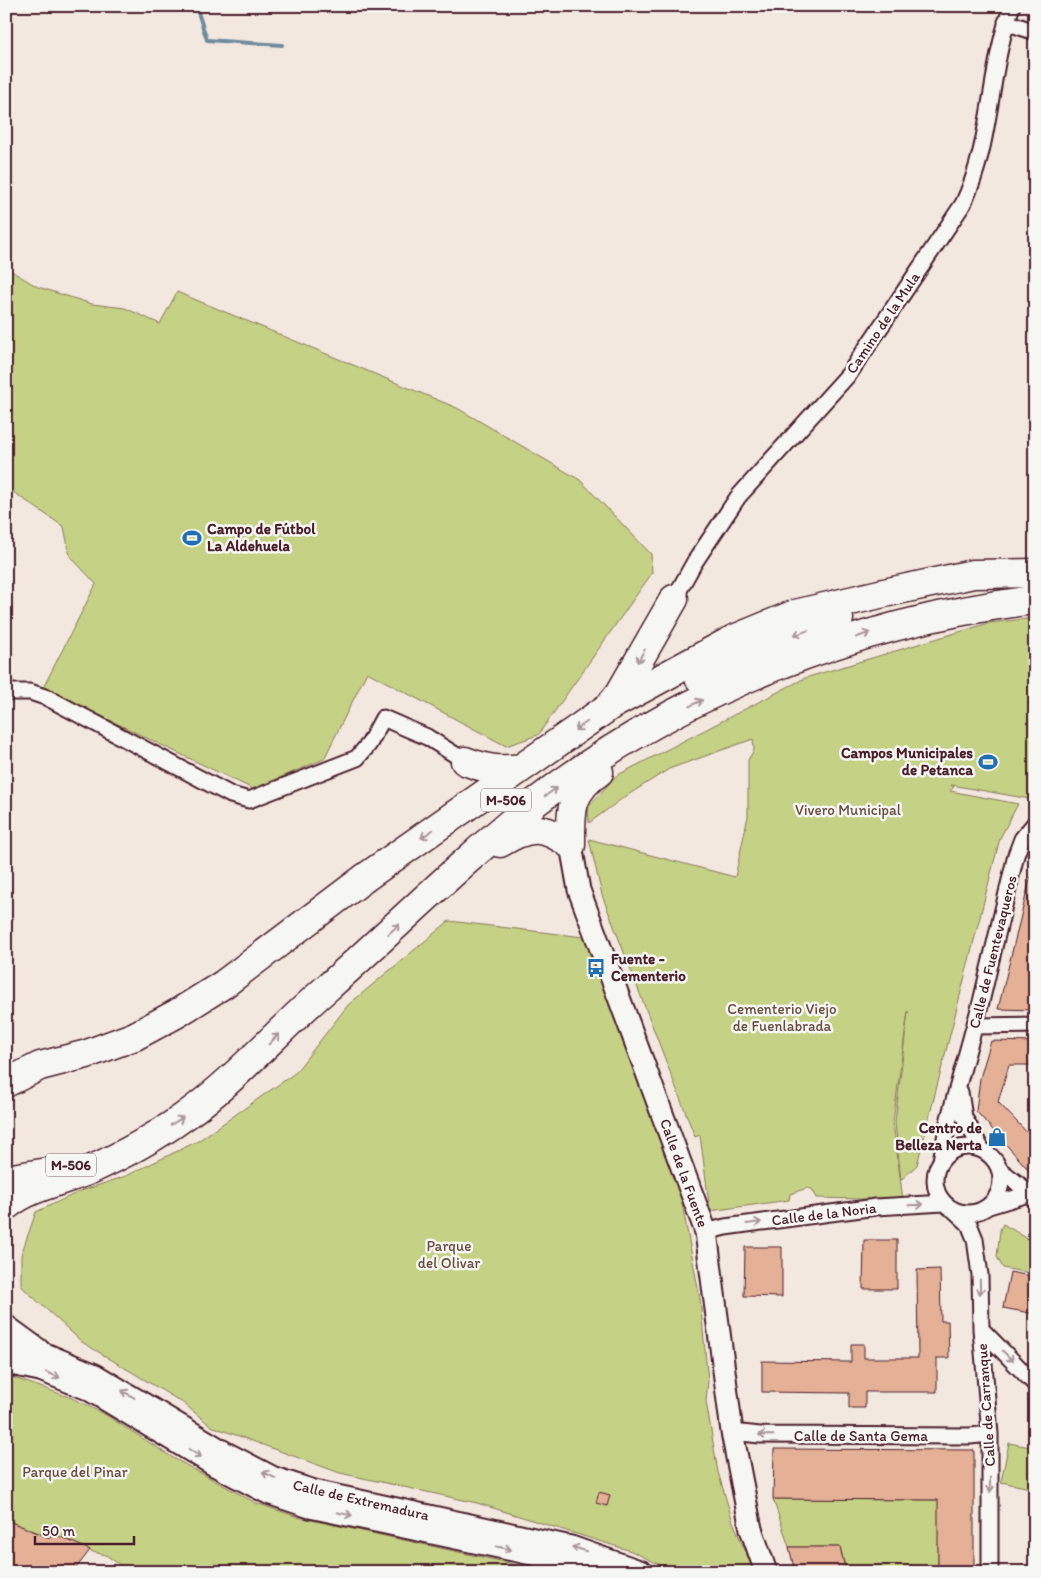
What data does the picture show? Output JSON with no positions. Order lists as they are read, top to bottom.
{
  "streets": {
    "highway": ["M-506"],
    "main road": ["Calle de la Fuente", "Calle de Extremadura"],
    "street": [
      "Camino de la Mula",
      "Calle de Fuentevaqueros",
      "Calle de la Noria",
      "Calle de Carranque",
      "Calle de Santa Gema"
    ]
  },
  "crossings": [
    ["Calle de Fuentevaqueros", "Calle de la Noria"],
    ["Calle de Fuentevaqueros", "Calle de Carranque"],
    ["Calle de la Fuente", "Calle de la Noria"],
    ["Calle de la Fuente", "Calle de Santa Gema"],
    ["Calle de la Noria", "Calle de Carranque"],
    ["Calle de Carranque", "Calle de Santa Gema"]
  ],
  "one_way": ["Calle de la Noria", "Calle de Carranque", "Calle de Santa Gema"],
  "parks": [
    "Vivero Municipal",
    "Cementerio Viejo de Fuenlabrada",
    "Parque del Olivar",
    "Parque del Pinar"
  ],
  "places": {
    "sports": ["Campo de Fútbol La Aldehuela", "Campos Municipales de Petanca"],
    "bus stop": ["Fuente - Cementerio"],
    "shop": ["Centro de Belleza Nerta"]
  },
  "scale_bar": "50 m"
}
